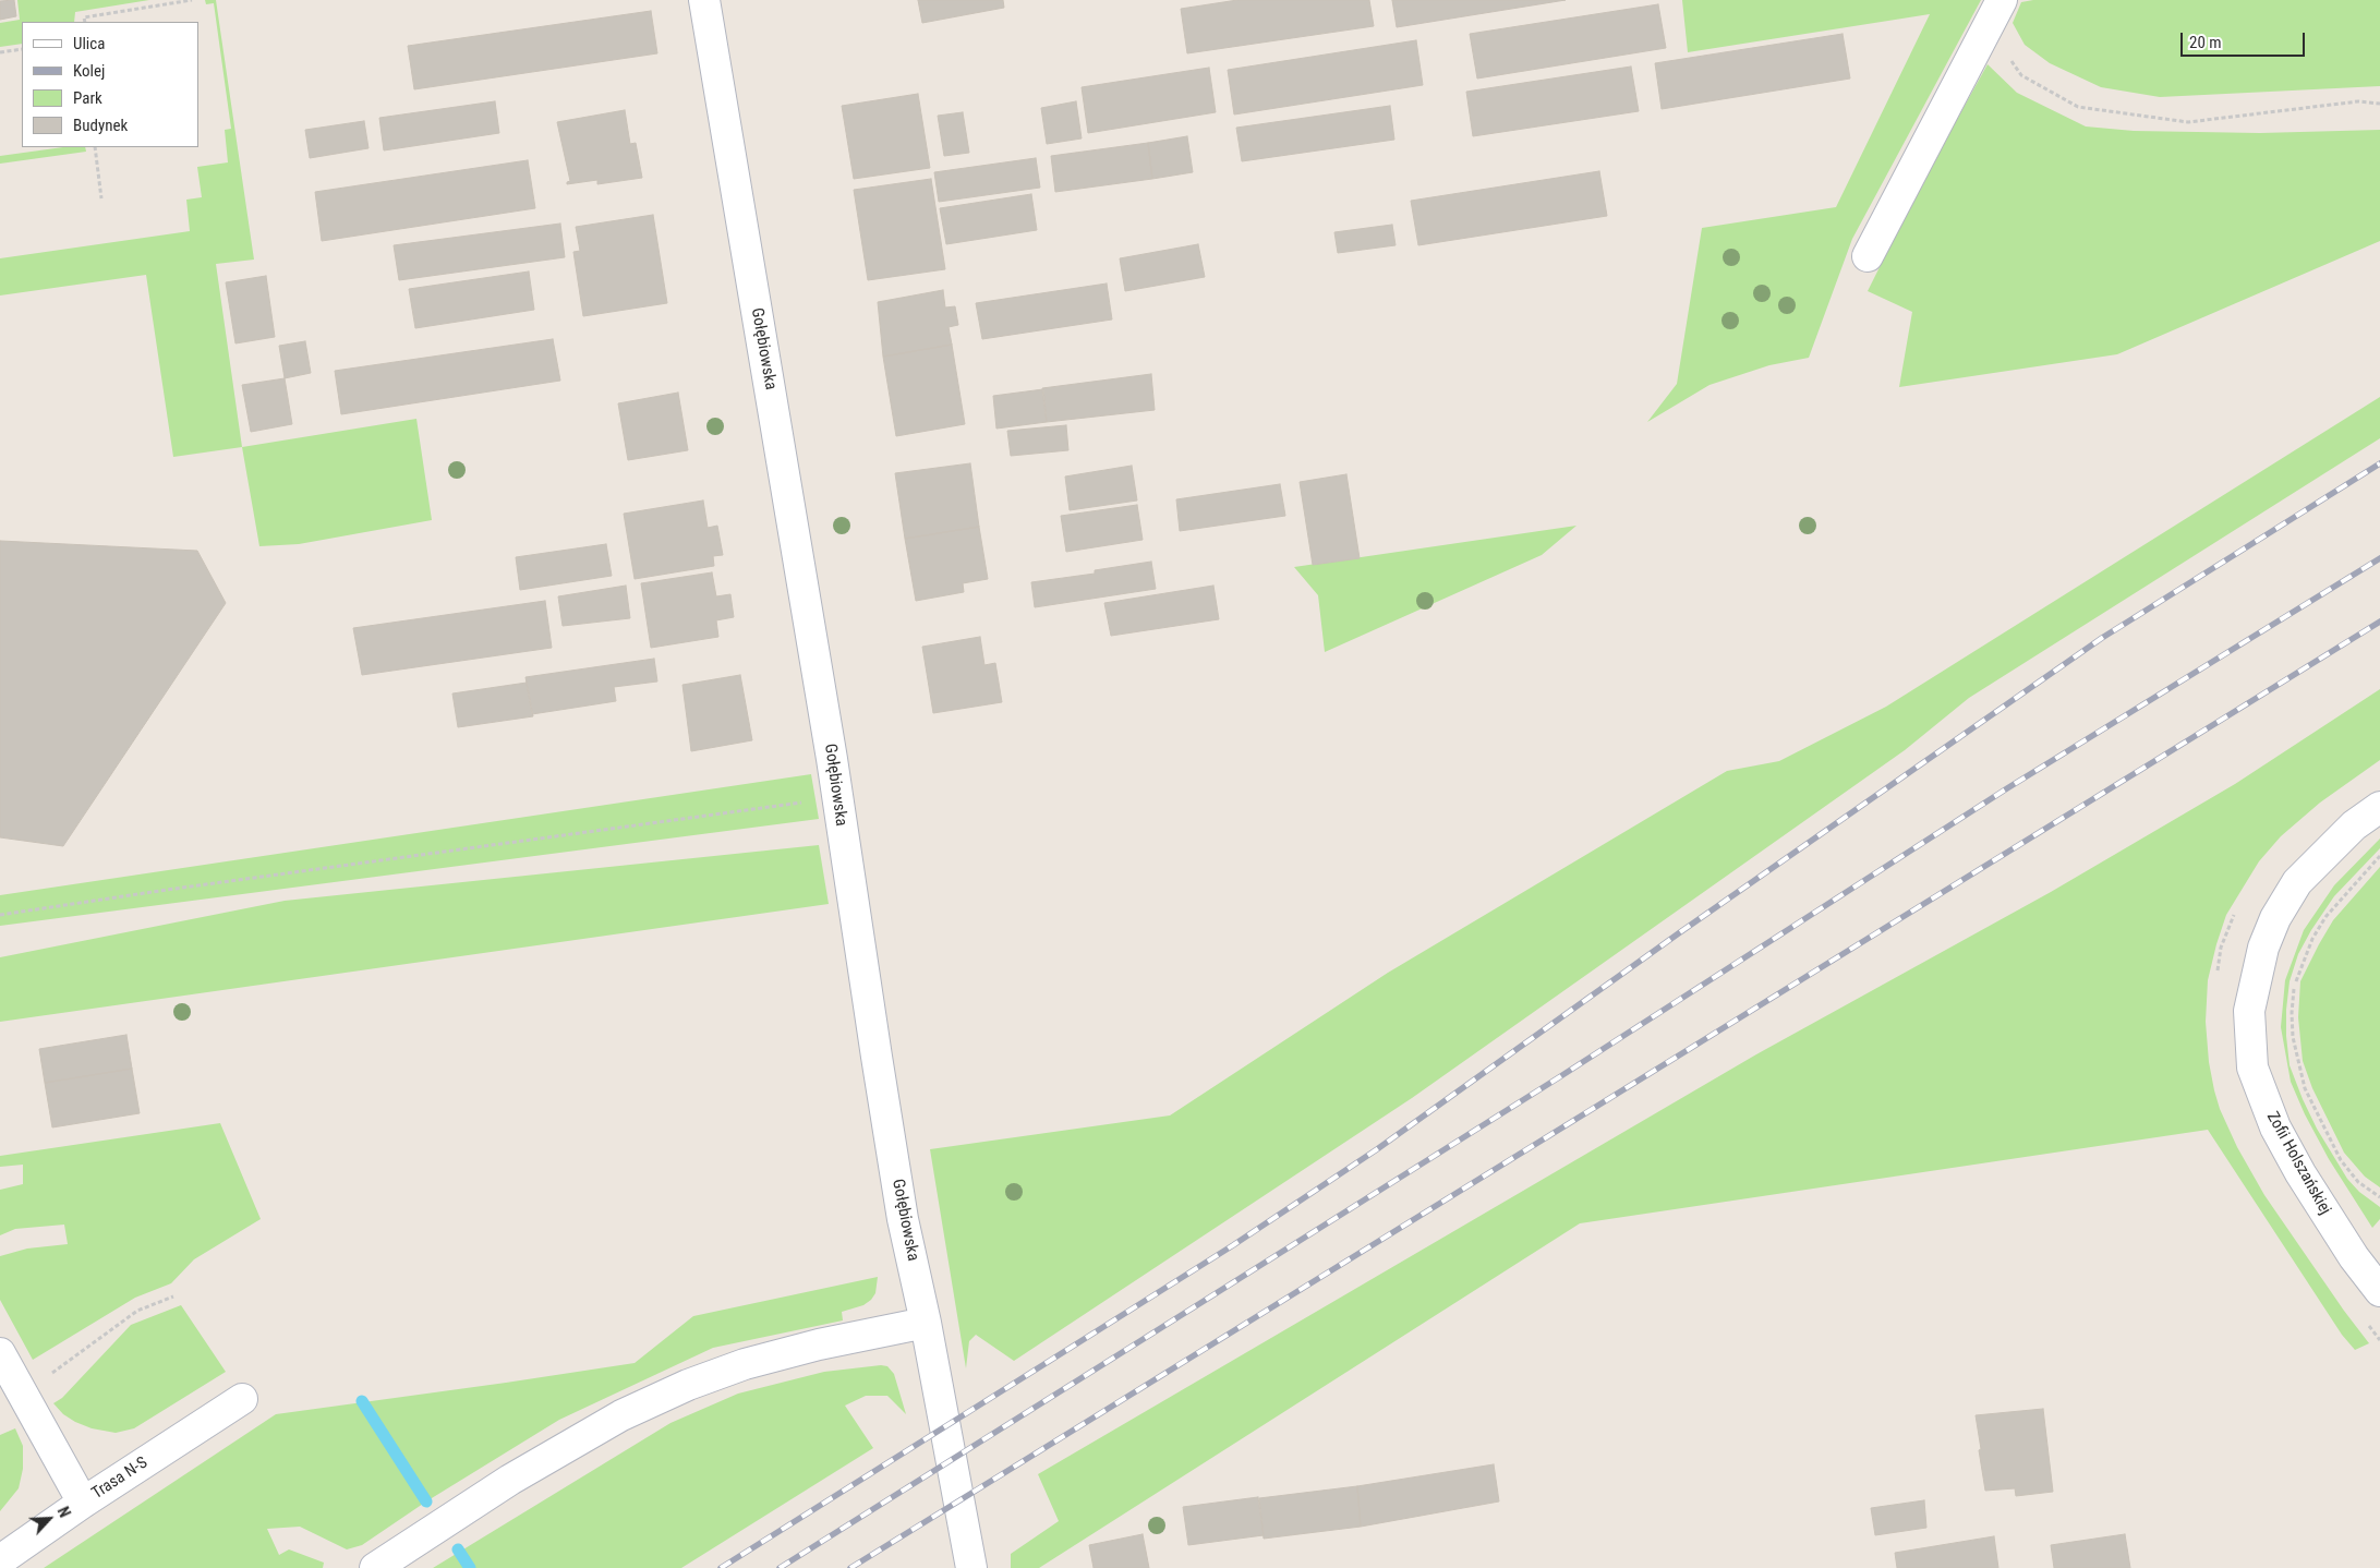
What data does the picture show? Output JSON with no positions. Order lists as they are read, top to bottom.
{
  "streets": {
    "street": ["Gołębiowska", "Zofii Holszańskiej", "Trasa N-S"]
  },
  "legend": [
    "Ulica",
    "Kolej",
    "Park",
    "Budynek"
  ],
  "scale_bar": "20 m",
  "north": "top right"
}
